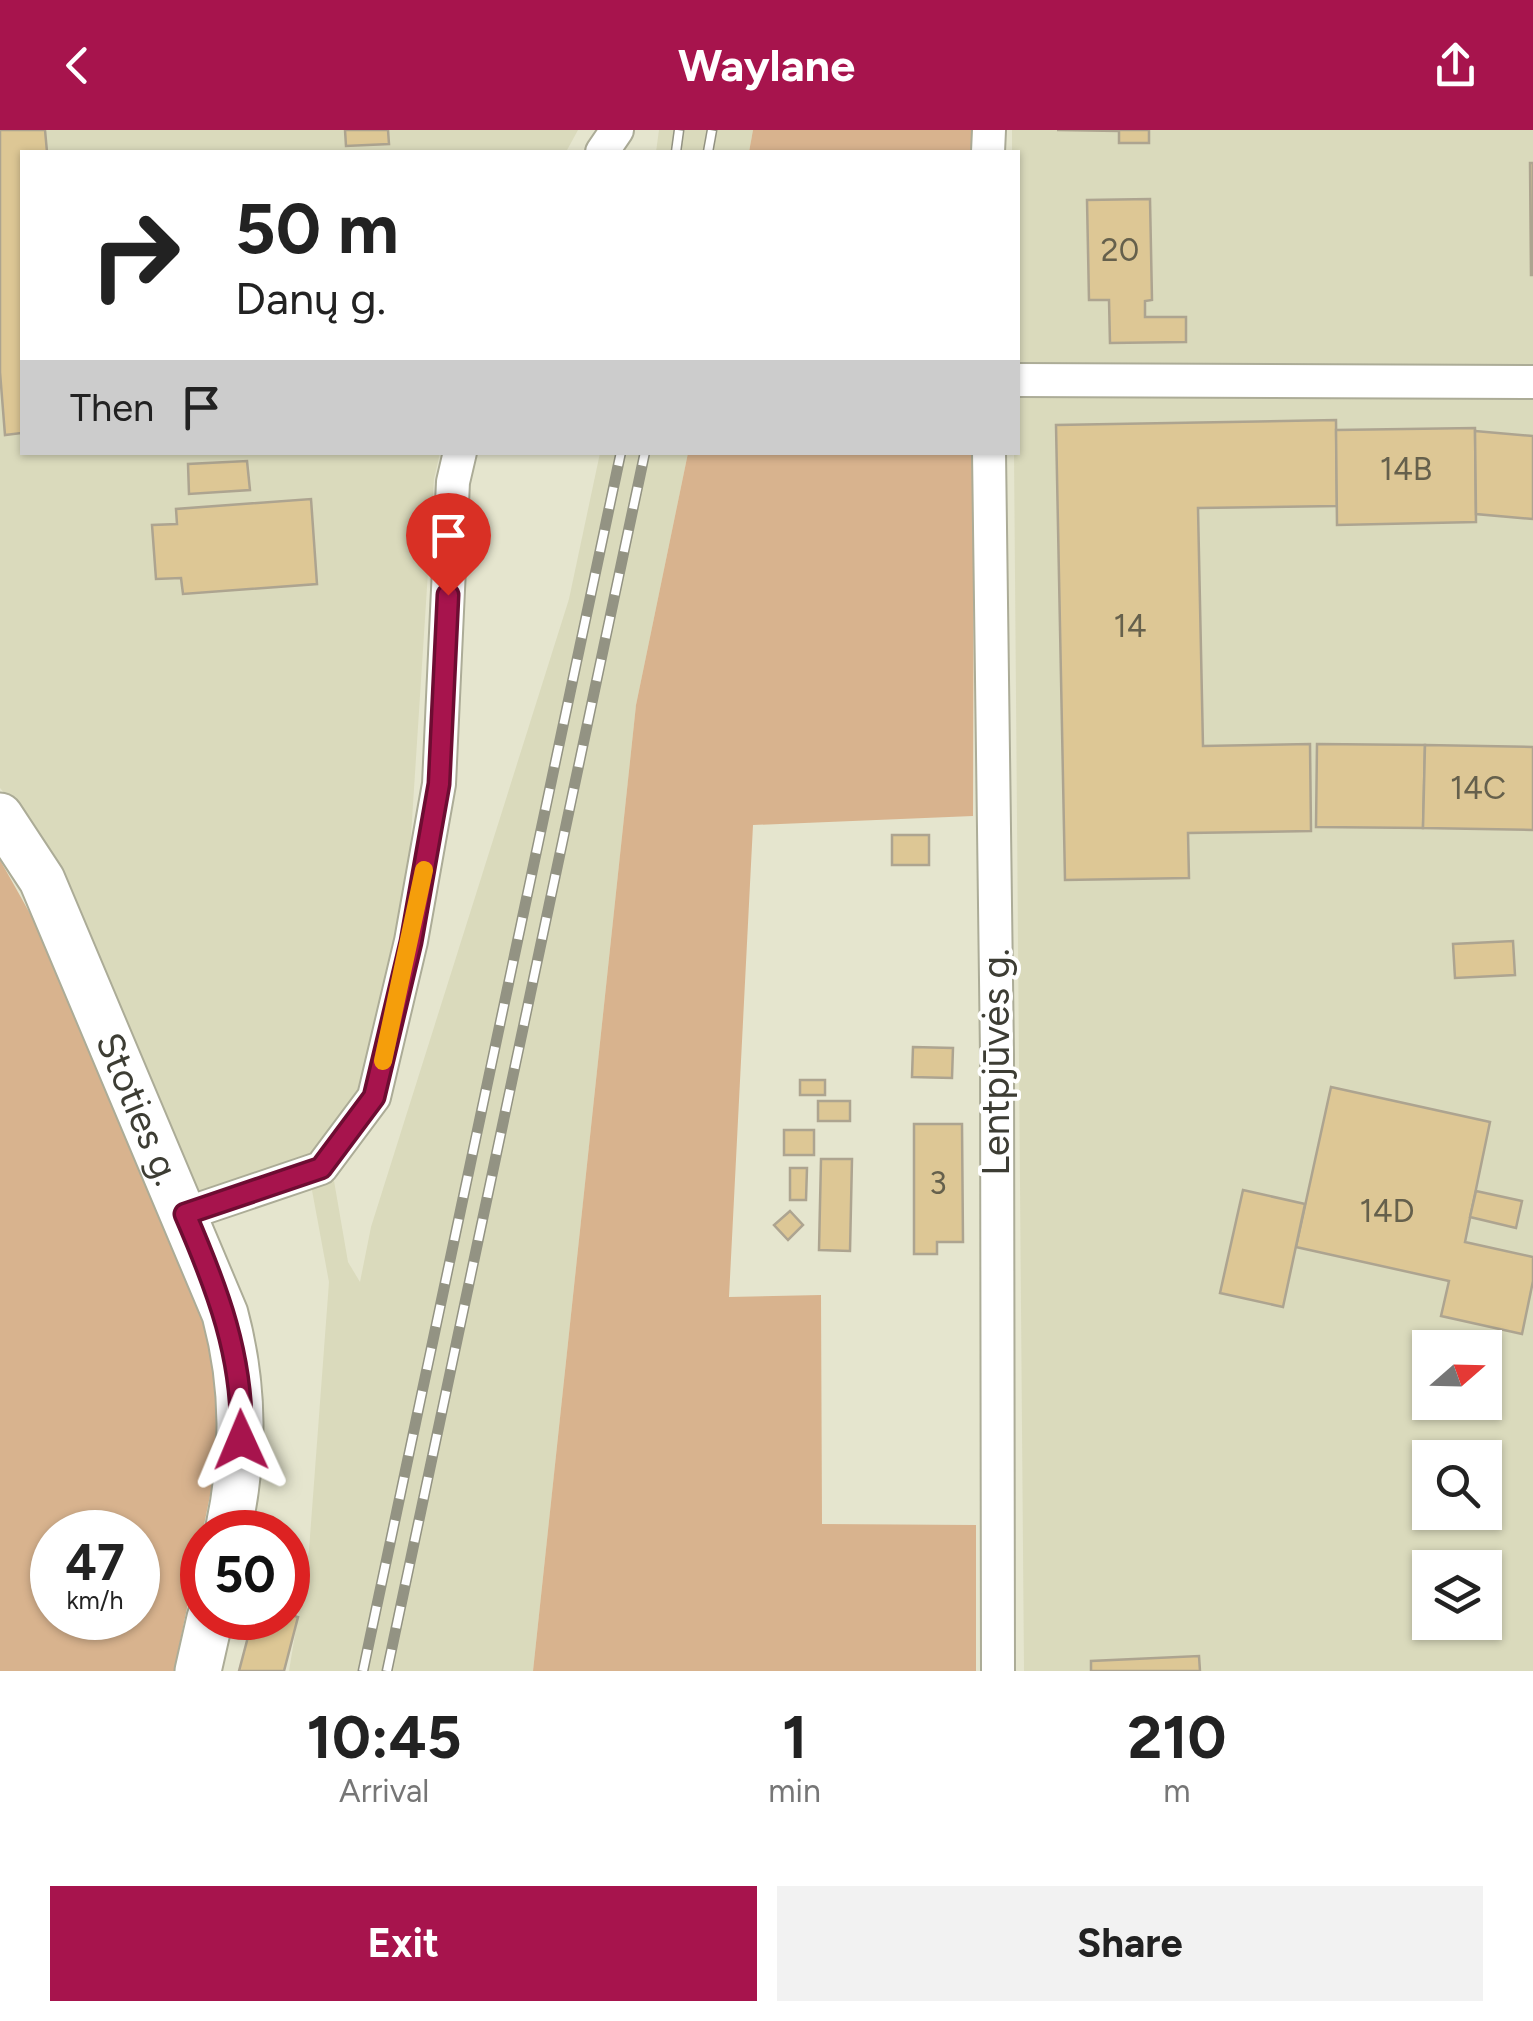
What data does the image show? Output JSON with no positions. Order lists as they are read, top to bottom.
{
  "streets": {
    "main road": ["Stoties g."],
    "street": ["Lentpjūvės g."]
  },
  "house_numbers": [
    "20",
    "14B",
    "14",
    "14C",
    "3",
    "14D"
  ],
  "north": "right",
  "page": {
    "header": "Waylane",
    "turn": ["50 m", "Danų g."],
    "then": "Then",
    "speed": "47 km/h",
    "limit": "50",
    "eta": [
      "10:45",
      "Arrival",
      "1",
      "min",
      "210",
      "m"
    ],
    "buttons": ["Exit", "Share"]
  }
}
